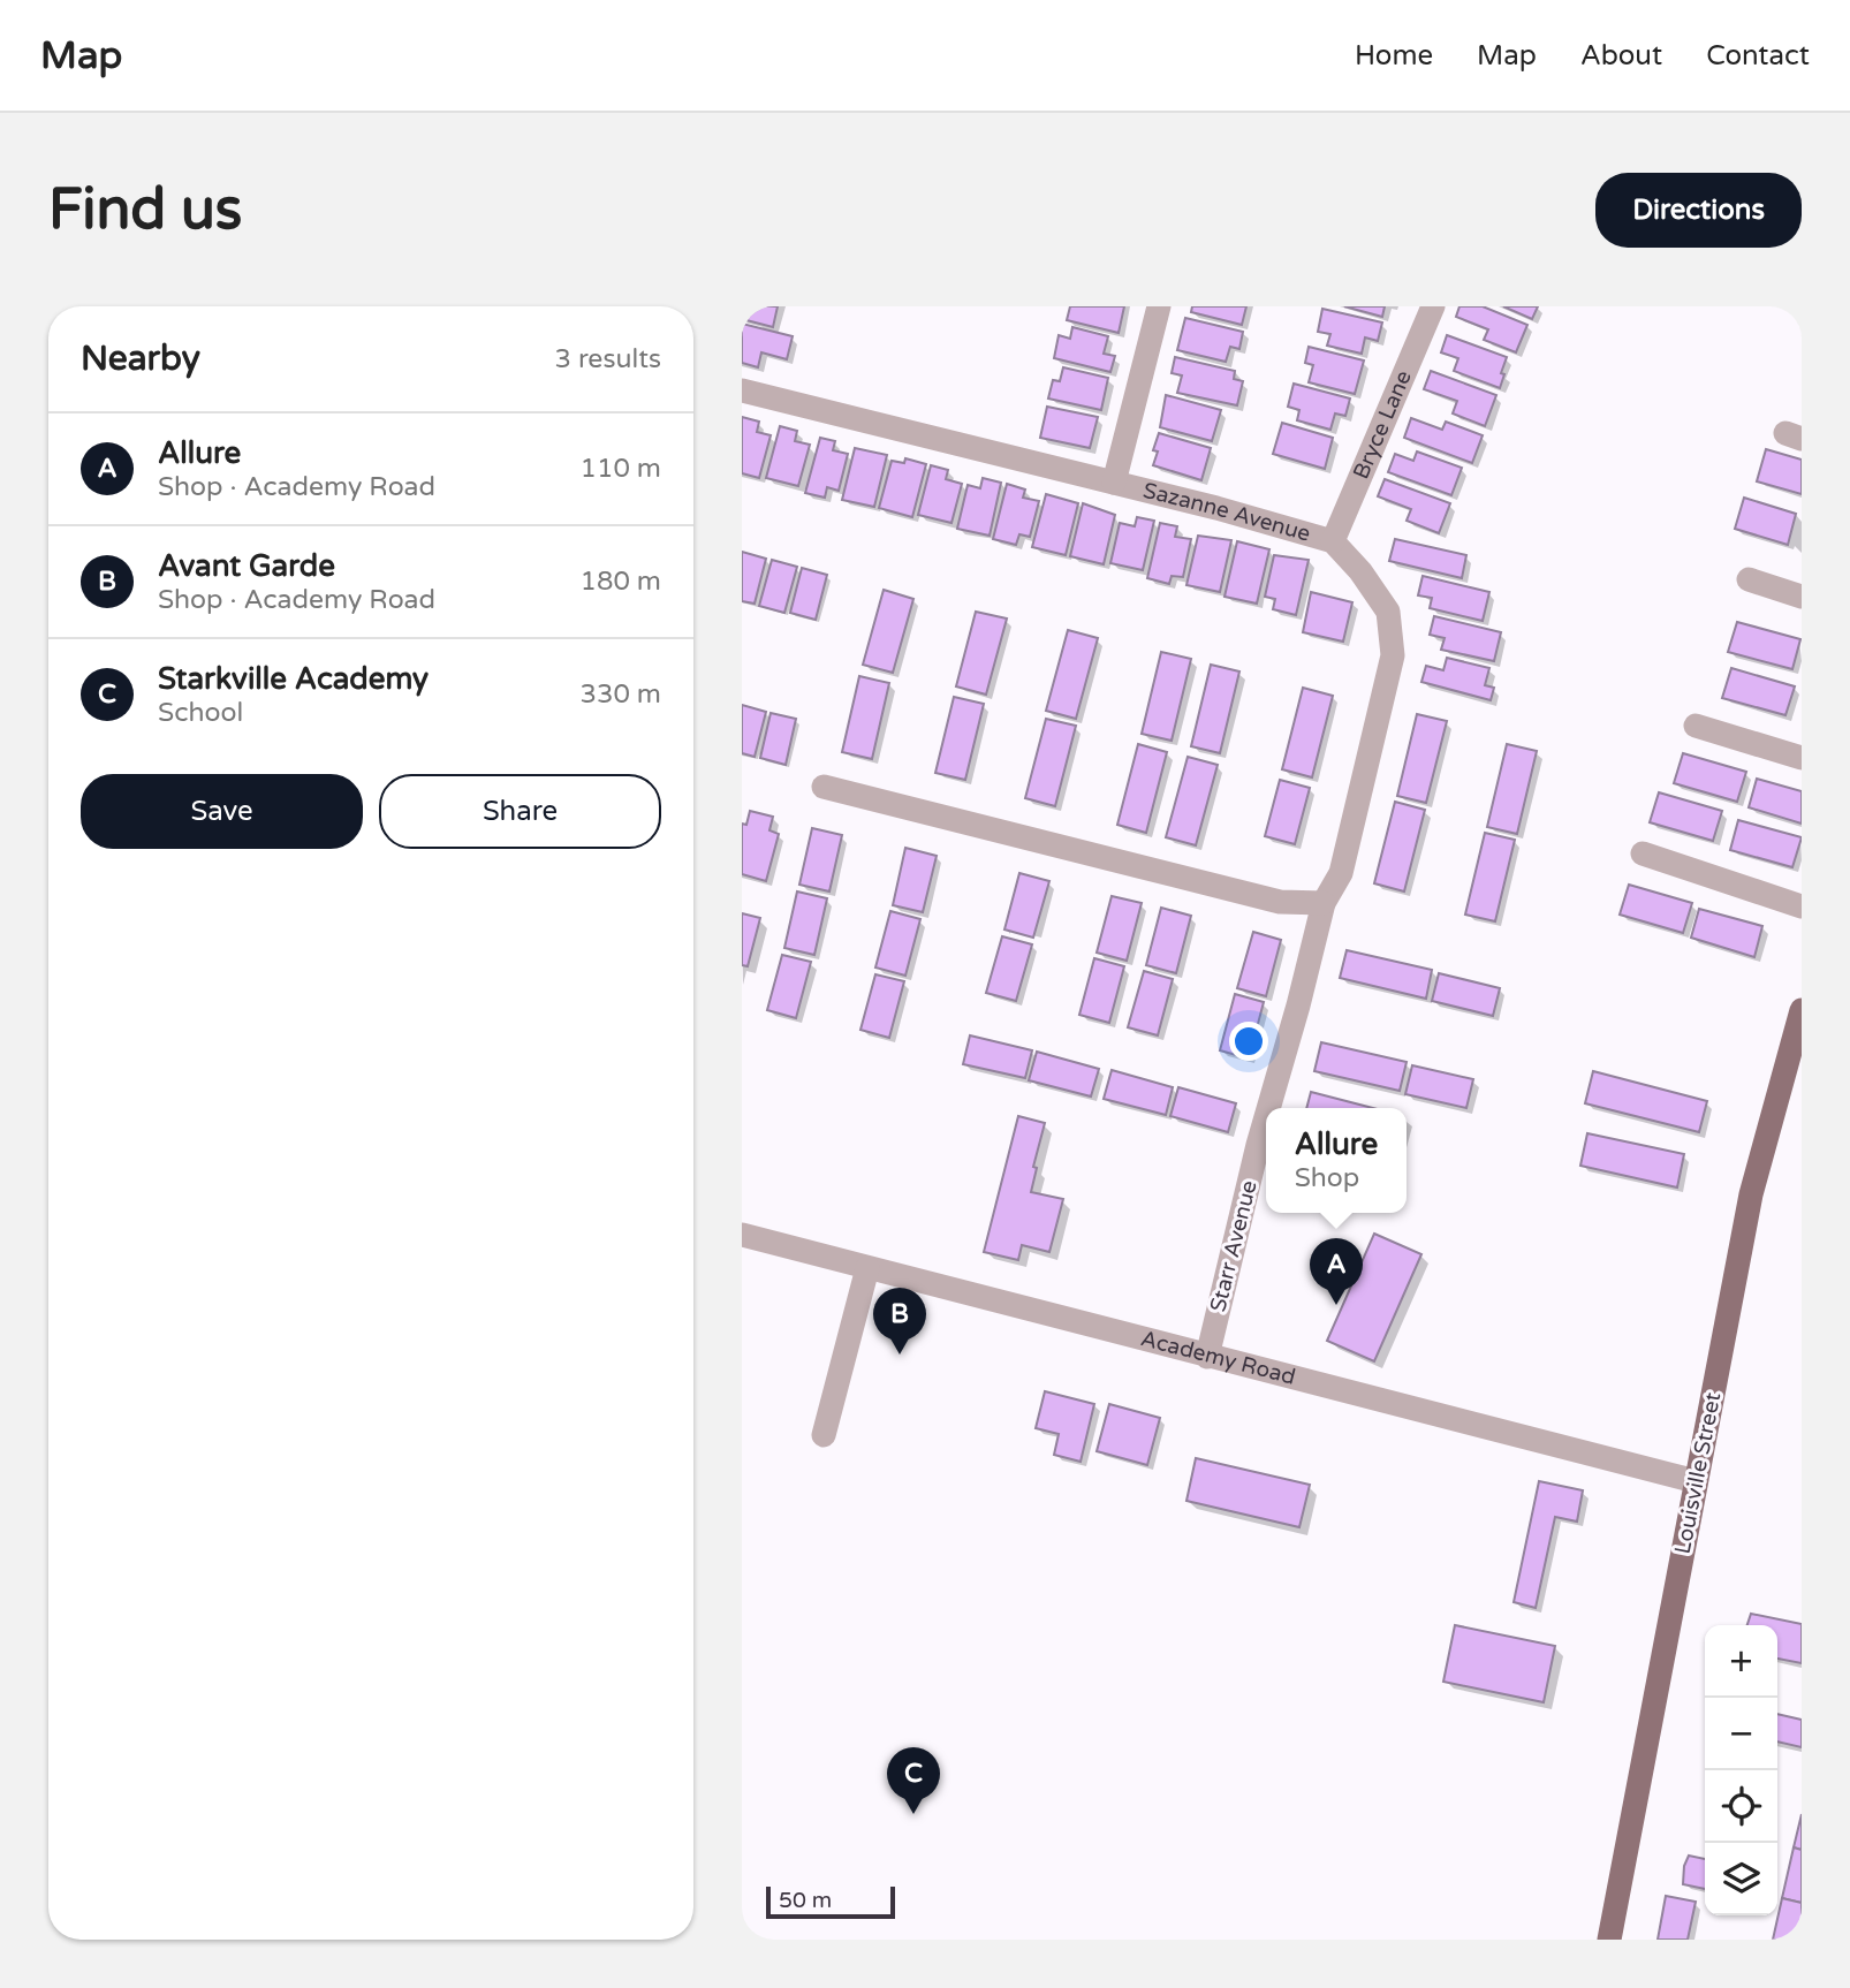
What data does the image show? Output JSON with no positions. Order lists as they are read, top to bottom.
{
  "streets": {
    "main road": ["Louisville Street"],
    "street": [
      "Bryce Lane",
      "Sazanne Avenue",
      "Starr Avenue",
      "Academy Road"
    ]
  },
  "crossings": [
    ["Bryce Lane", "Sazanne Avenue"],
    ["Sazanne Avenue", "Starr Avenue"],
    ["Starr Avenue", "Academy Road"],
    ["Academy Road", "Louisville Street"]
  ],
  "scale_bar": "50 m",
  "page": {
    "header": "Map",
    "nav": [
      "Home",
      "Map",
      "About",
      "Contact"
    ],
    "buttons": [
      "Directions",
      ["Save", "Share"]
    ],
    "title": "Find us",
    "heading": ["Nearby", "3 results"],
    "list": [
      {
        "mark": "A",
        "name": "Allure",
        "note": "Shop · Academy Road",
        "value": "110 m"
      },
      {
        "mark": "B",
        "name": "Avant Garde",
        "note": "Shop · Academy Road",
        "value": "180 m"
      },
      {
        "mark": "C",
        "name": "Starkville Academy",
        "note": "School",
        "value": "330 m"
      }
    ],
    "popup": ["Allure", "Shop"],
    "pins": ["A", "B", "C"],
    "map_buttons": ["+", "−"],
    "scale": "50 m"
  }
}
